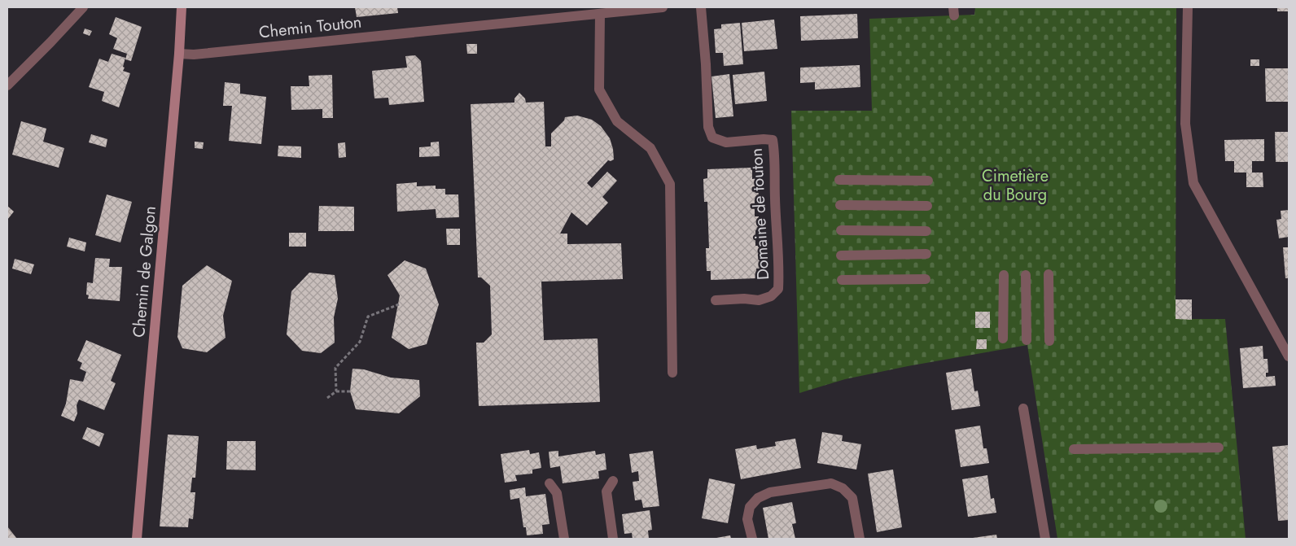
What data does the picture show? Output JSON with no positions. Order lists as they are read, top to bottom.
{
  "streets": {
    "main road": ["Chemin de Galgon"],
    "street": ["Chemin Touton", "Domaine de touton"]
  },
  "crossings": [
    ["Chemin Touton", "Chemin de Galgon"]
  ],
  "parks": ["Cimetière du Bourg"]
}
